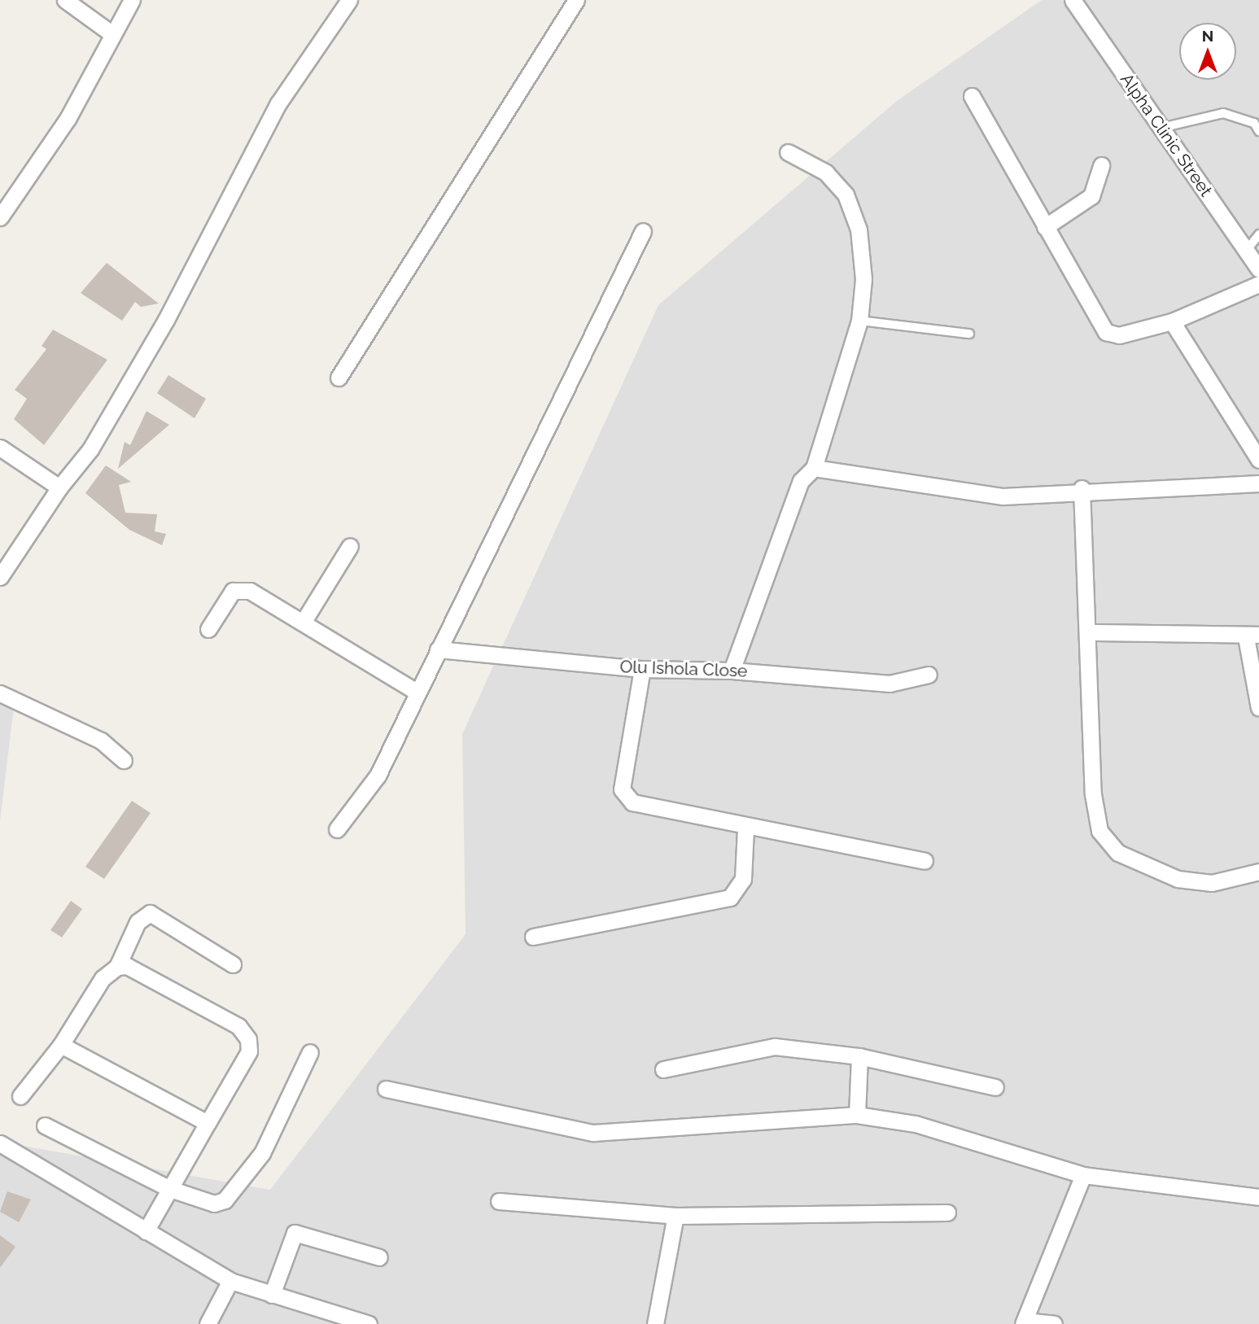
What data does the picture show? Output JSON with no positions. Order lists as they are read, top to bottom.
{
  "streets": {
    "street": ["Alpha Clinic Street", "Olu Ishola Close"]
  },
  "north": "top"
}
